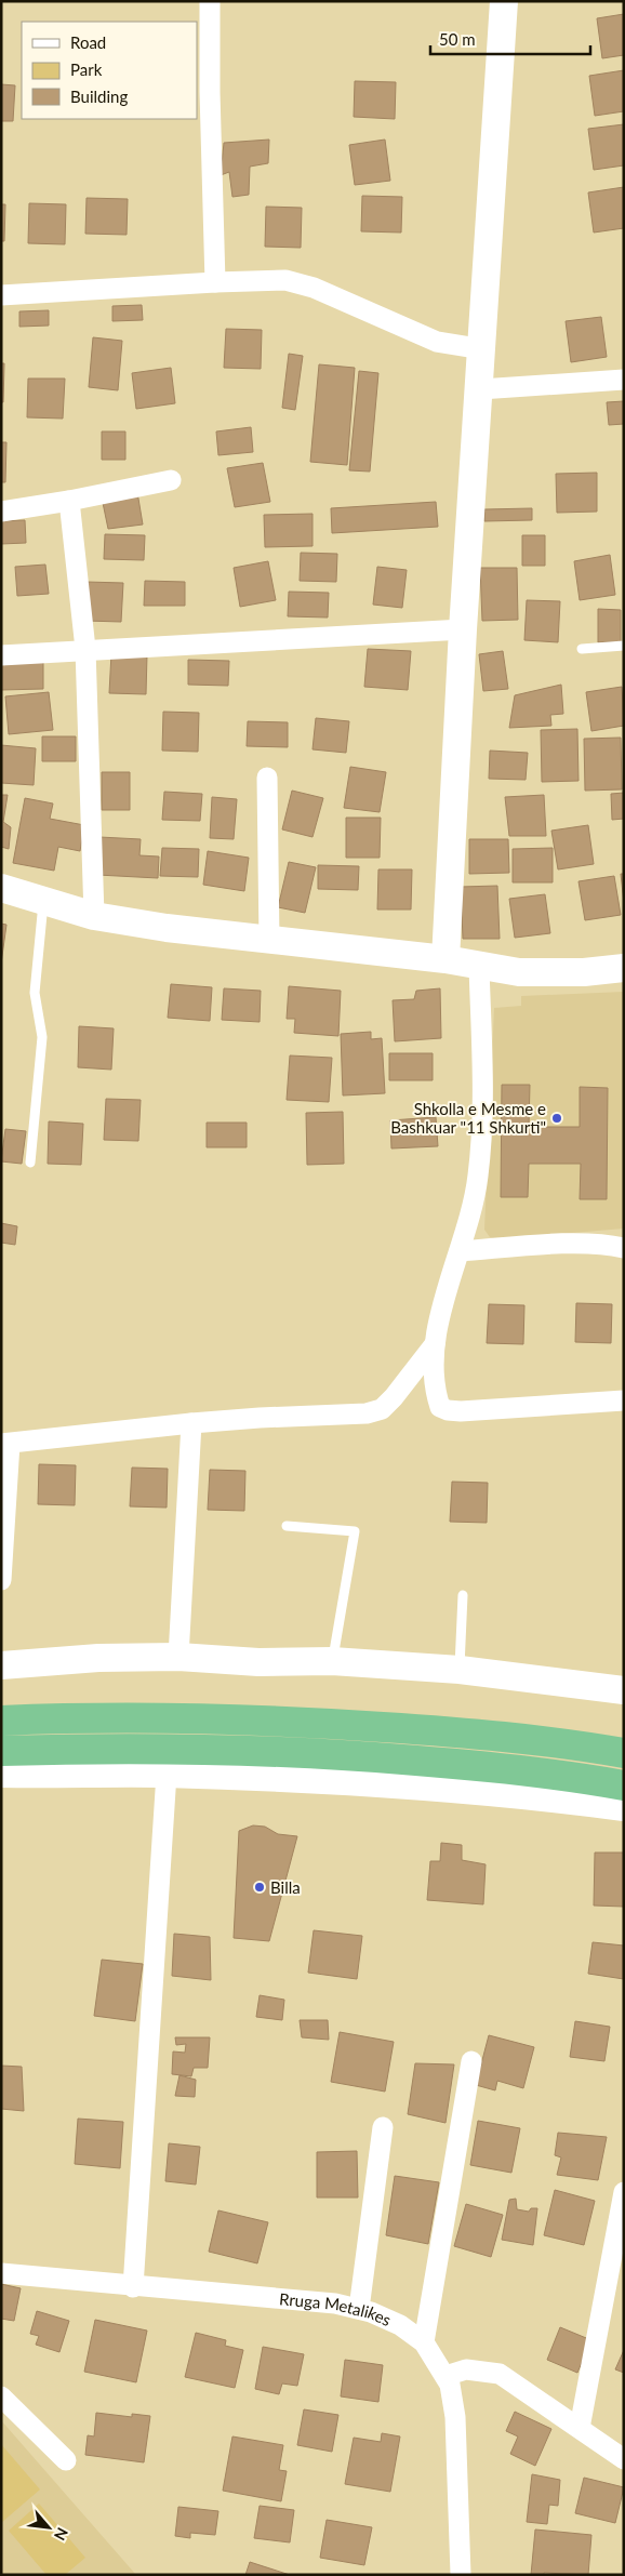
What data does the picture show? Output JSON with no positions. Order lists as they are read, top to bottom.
{
  "streets": {
    "street": ["Rruga Metalikes"]
  },
  "places": ["Shkolla e Mesme e Bashkuar \"11 Shkurti\"", "Billa"],
  "legend": ["Road", "Park", "Building"],
  "scale_bar": "50 m",
  "north": "bottom right"
}
